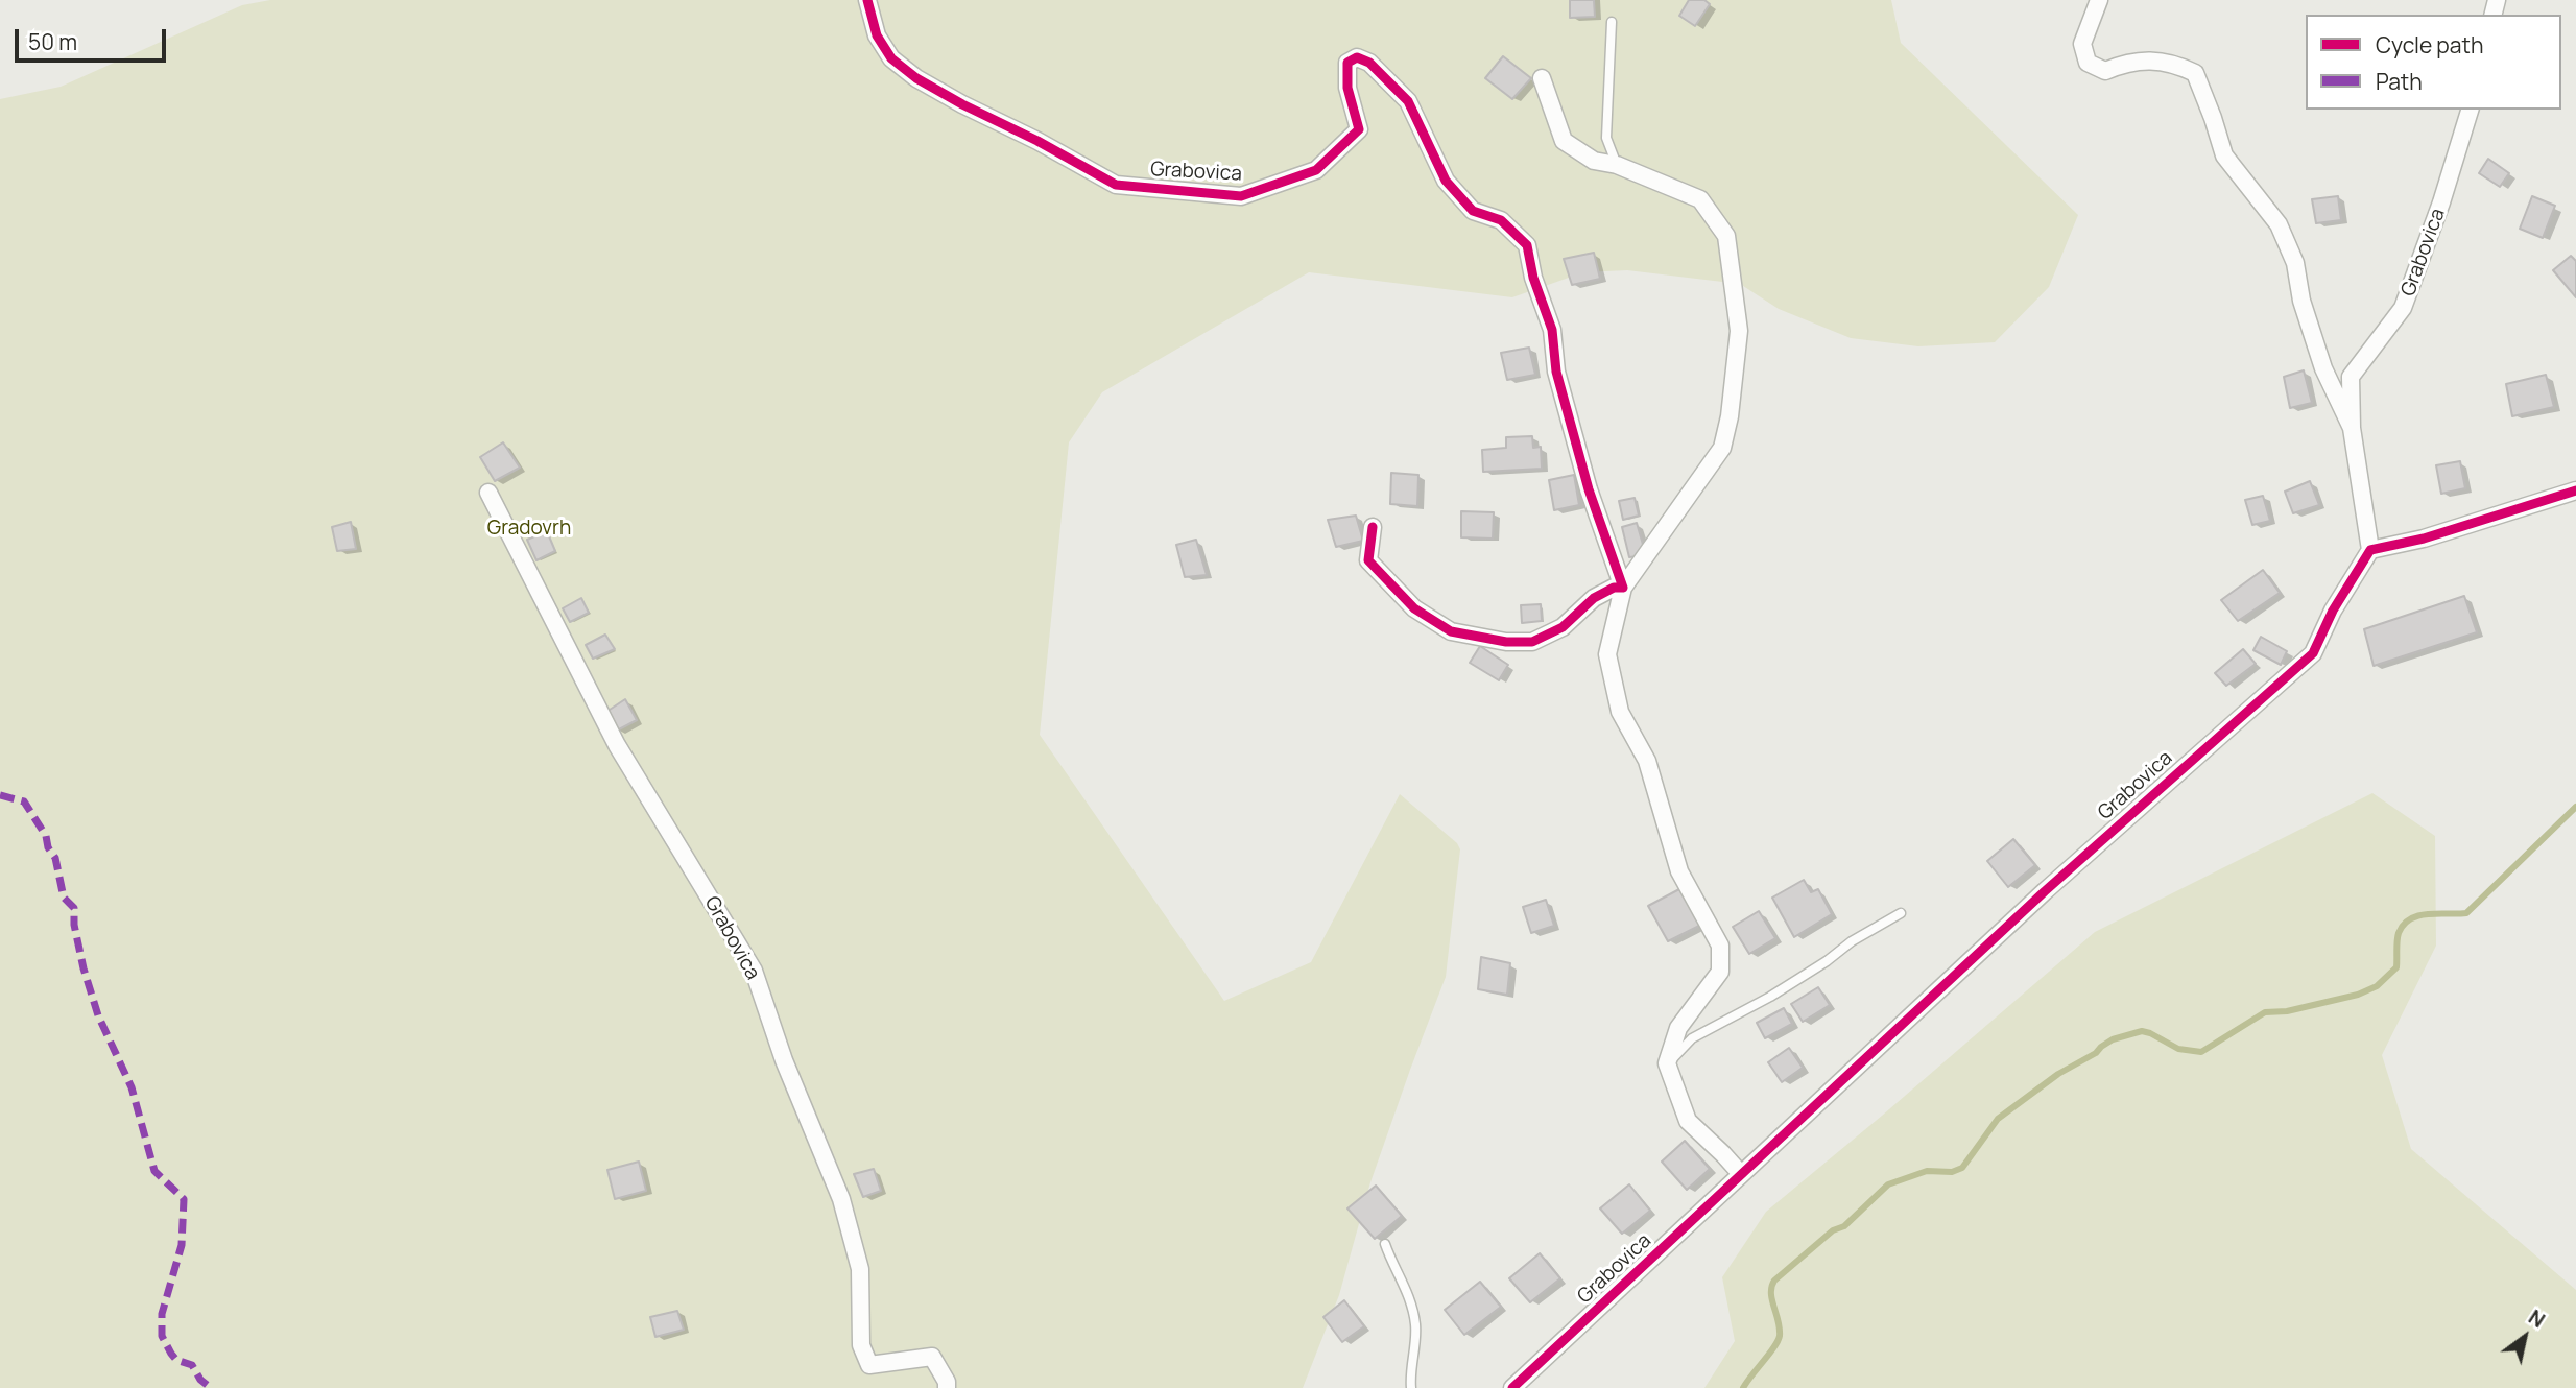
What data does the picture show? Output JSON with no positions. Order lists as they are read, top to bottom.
{
  "streets": {
    "street": ["Grabovica"]
  },
  "parks": ["Gradovrh"],
  "legend": ["Cycle path", "Path"],
  "scale_bar": "50 m",
  "north": "top right"
}
